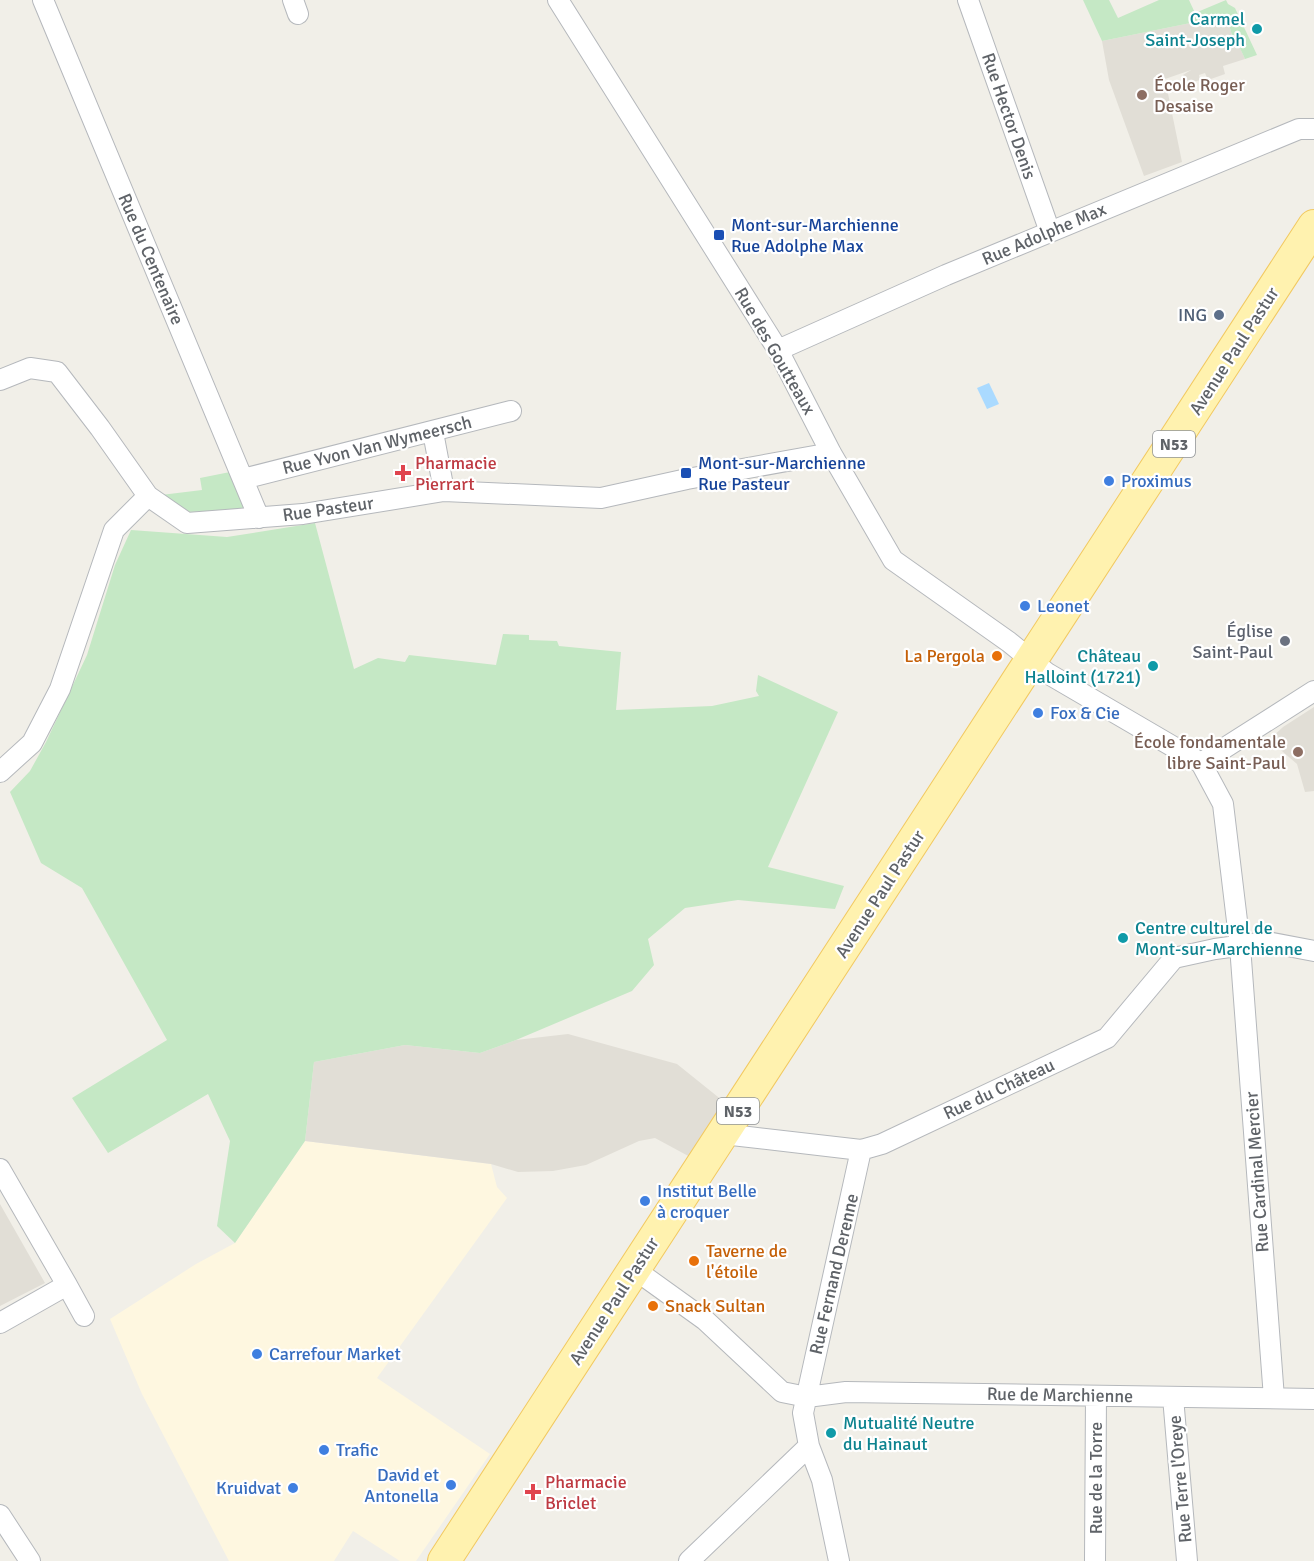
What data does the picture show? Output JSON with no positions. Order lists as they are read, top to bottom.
{
  "streets": {
    "main road": ["Avenue Paul Pastur", "N53"],
    "street": [
      "Rue Hector Denis",
      "Rue Adolphe Max",
      "Rue du Centenaire",
      "Rue des Goutteaux",
      "Rue Yvon Van Wymeersch",
      "Rue Pasteur",
      "Rue du Château",
      "Rue Cardinal Mercier",
      "Rue Fernand Derenne",
      "Rue de Marchienne",
      "Rue de la Torre",
      "Rue Terre l'Oreye"
    ]
  },
  "crossings": [
    ["Rue Hector Denis", "Rue Adolphe Max"],
    ["Rue Adolphe Max", "Rue des Goutteaux"],
    ["Rue du Centenaire", "Rue Yvon Van Wymeersch"],
    ["Rue du Centenaire", "Rue Pasteur"],
    ["Rue des Goutteaux", "Avenue Paul Pastur"],
    ["Rue des Goutteaux", "Rue Pasteur"],
    ["Rue des Goutteaux", "Rue Cardinal Mercier"],
    ["Avenue Paul Pastur", "Rue du Château"],
    ["Rue du Château", "Rue Cardinal Mercier"],
    ["Rue du Château", "Rue Fernand Derenne"],
    ["Rue Cardinal Mercier", "Rue de Marchienne"],
    ["Rue Fernand Derenne", "Rue de Marchienne"],
    ["Rue de Marchienne", "Rue de la Torre"],
    ["Rue de Marchienne", "Rue Terre l'Oreye"]
  ],
  "places": {
    "other": [
      "Carmel Saint-Joseph",
      "École Roger Desaise",
      "ING",
      "Proximus",
      "Leonet",
      "Église Saint-Paul",
      "La Pergola",
      "Château Halloint (1721)",
      "Fox & Cie",
      "École fondamentale libre Saint-Paul",
      "Centre culturel de Mont-sur-Marchienne",
      "Institut Belle à croquer",
      "Taverne de l'étoile",
      "Snack Sultan",
      "Carrefour Market",
      "Mutualité Neutre du Hainaut",
      "Trafic",
      "David et Antonella",
      "Kruidvat"
    ],
    "transit": ["Mont-sur-Marchienne Rue Adolphe Max", "Mont-sur-Marchienne Rue Pasteur"],
    "health": ["Pharmacie Pierrart", "Pharmacie Briclet"]
  }
}
